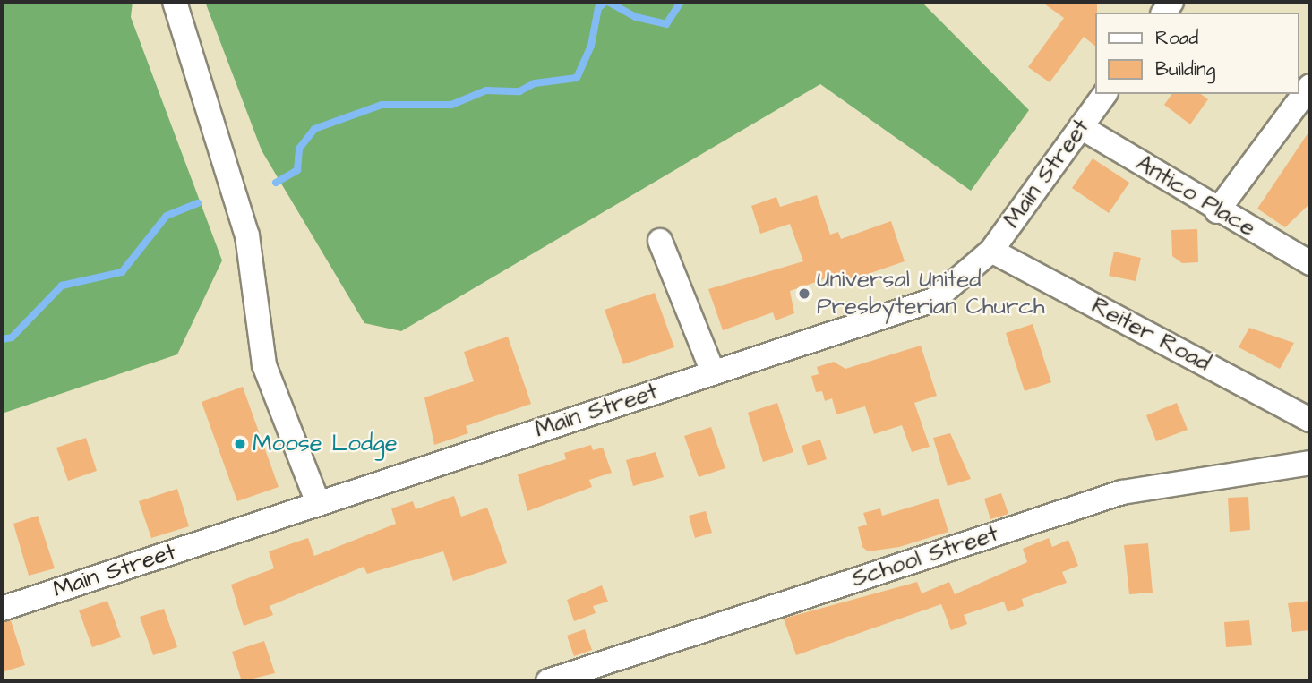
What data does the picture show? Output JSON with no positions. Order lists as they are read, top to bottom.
{
  "streets": {
    "street": [
      "Main Street",
      "Antico Place",
      "Reiter Road",
      "School Street"
    ]
  },
  "crossings": [
    ["Main Street", "Antico Place"],
    ["Main Street", "Reiter Road"]
  ],
  "places": ["Universal United Presbyterian Church", "Moose Lodge"],
  "legend": ["Road", "Building"]
}
